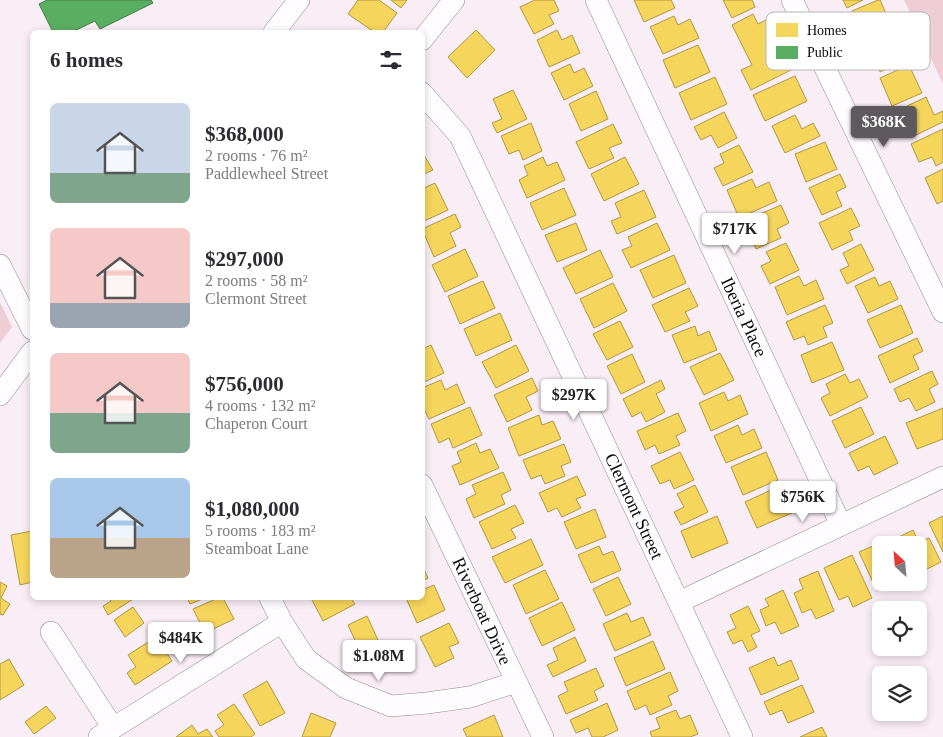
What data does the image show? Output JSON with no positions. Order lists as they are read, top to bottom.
{
  "streets": {
    "street": ["Iberia Place", "Clermont Street", "Riverboat Drive"]
  },
  "legend": ["Homes", "Public"],
  "north": "top left",
  "page": {
    "heading": "6 homes",
    "list": [
      {
        "name": "$368,000",
        "note": "2 rooms · 76 m² · Paddlewheel Street"
      },
      {
        "name": "$297,000",
        "note": "2 rooms · 58 m² · Clermont Street"
      },
      {
        "name": "$756,000",
        "note": "4 rooms · 132 m² · Chaperon Court"
      },
      {
        "name": "$1,080,000",
        "note": "5 rooms · 183 m² · Steamboat Lane"
      }
    ],
    "price": [
      "$368K",
      "$717K",
      "$297K",
      "$756K",
      "$484K",
      "$1.08M"
    ]
  }
}
